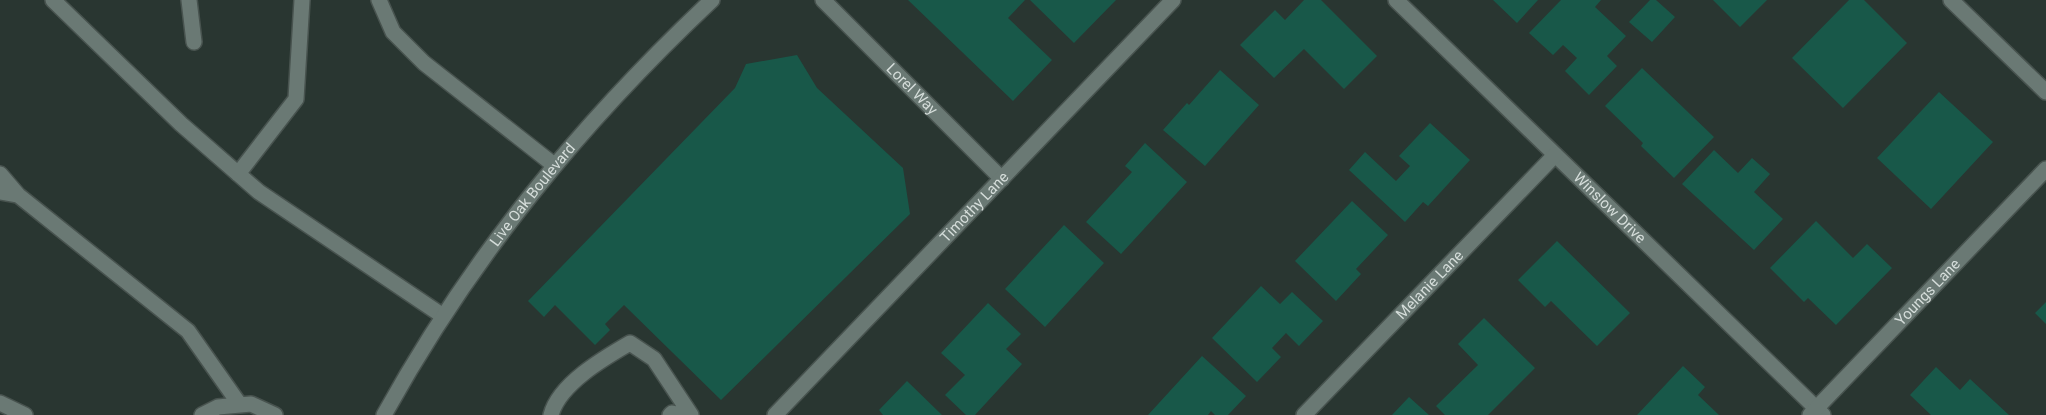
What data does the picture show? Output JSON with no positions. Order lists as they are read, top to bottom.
{
  "streets": {
    "street": [
      "Lorel Way",
      "Live Oak Boulevard",
      "Timothy Lane",
      "Winslow Drive",
      "Melanie Lane",
      "Youngs Lane"
    ]
  },
  "crossings": [
    ["Lorel Way", "Timothy Lane"],
    ["Winslow Drive", "Melanie Lane"],
    ["Winslow Drive", "Youngs Lane"]
  ]
}
